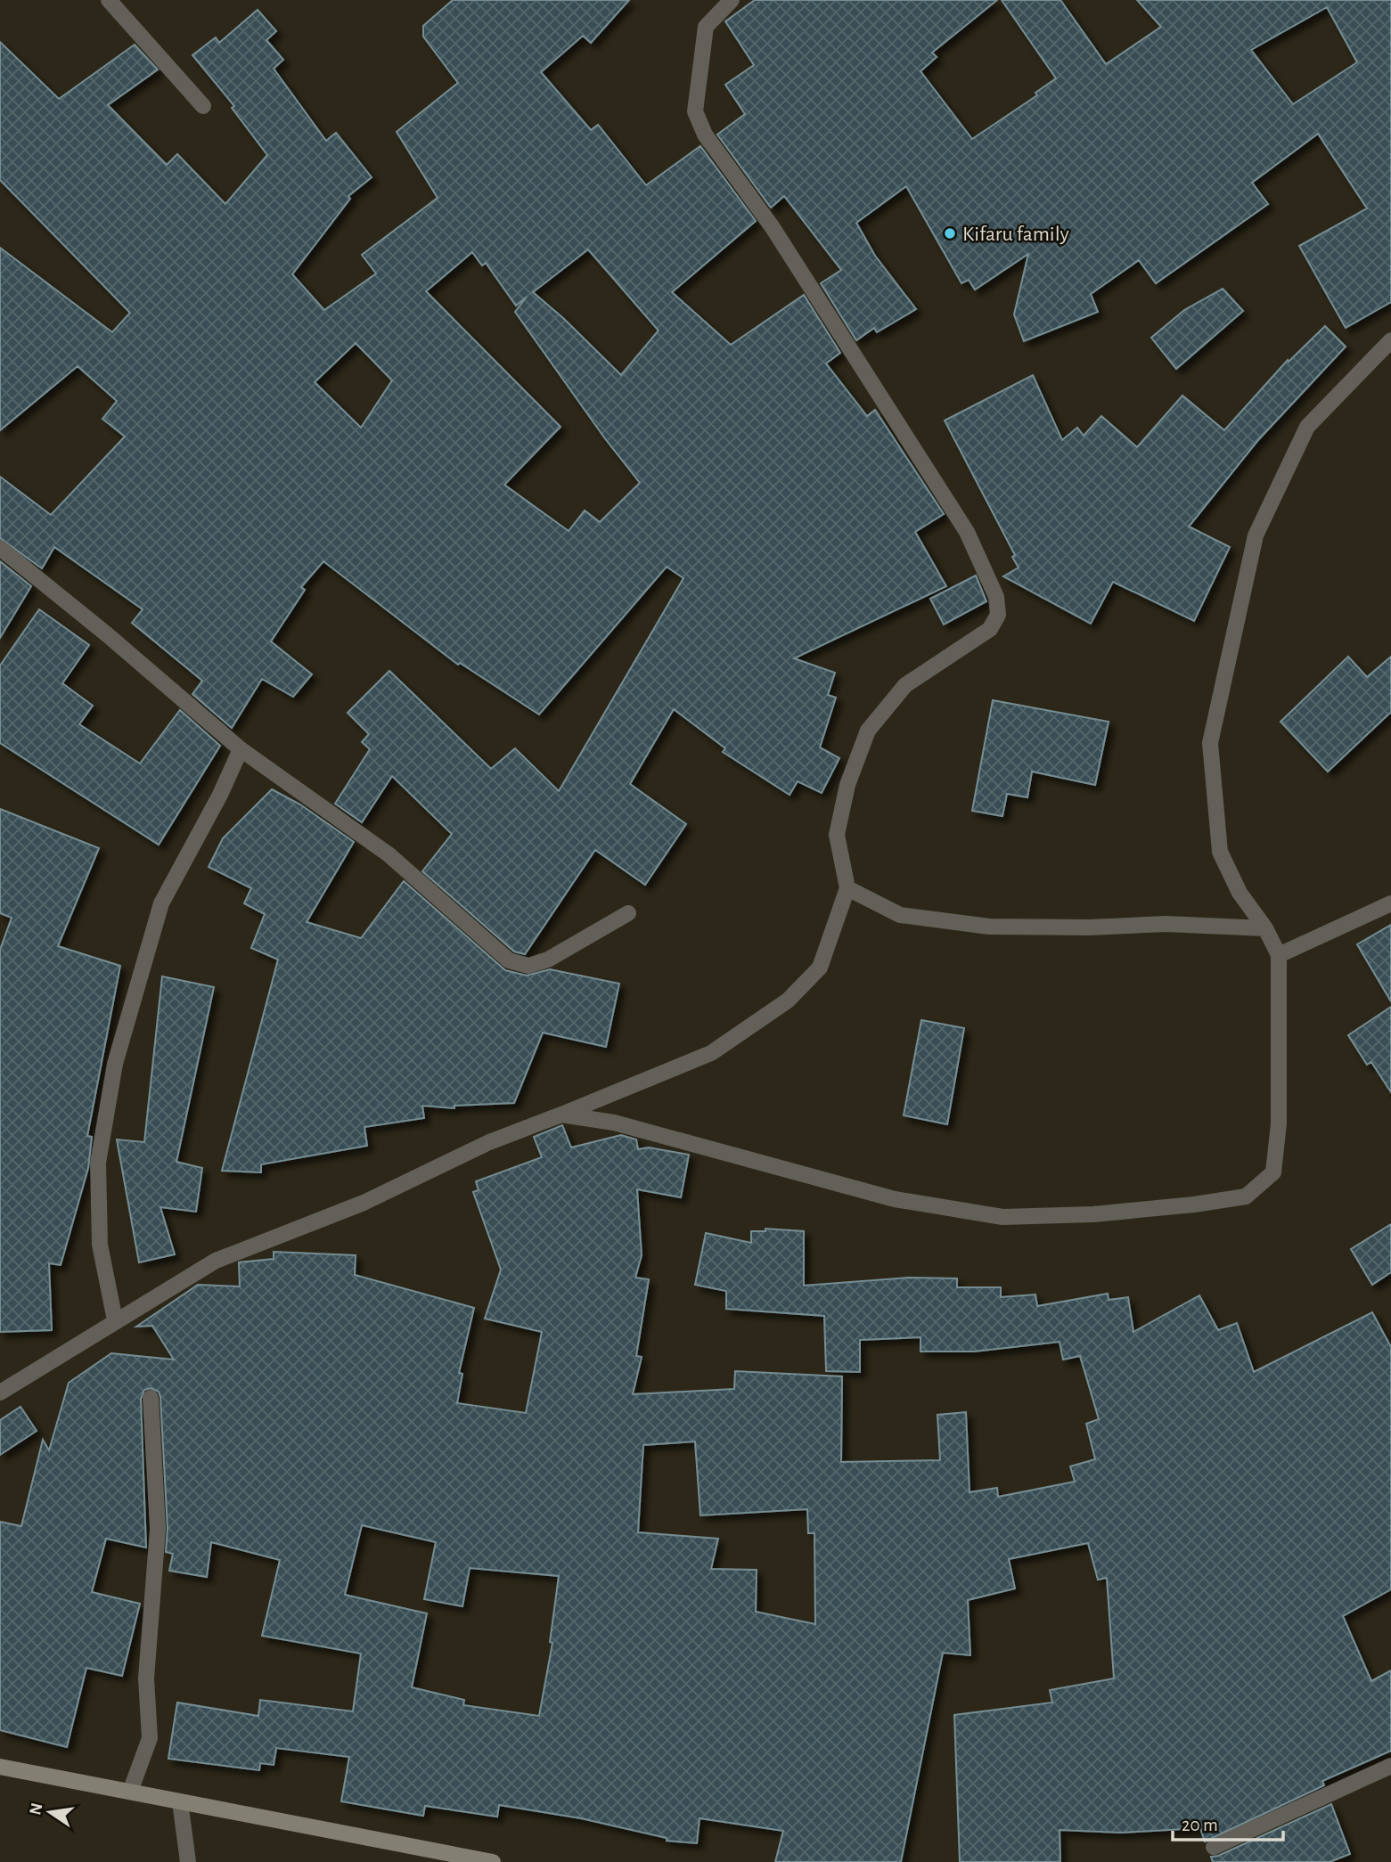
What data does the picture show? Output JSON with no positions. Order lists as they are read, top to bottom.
{
  "places": ["Kifaru family"],
  "scale_bar": "20 m",
  "north": "left"
}
